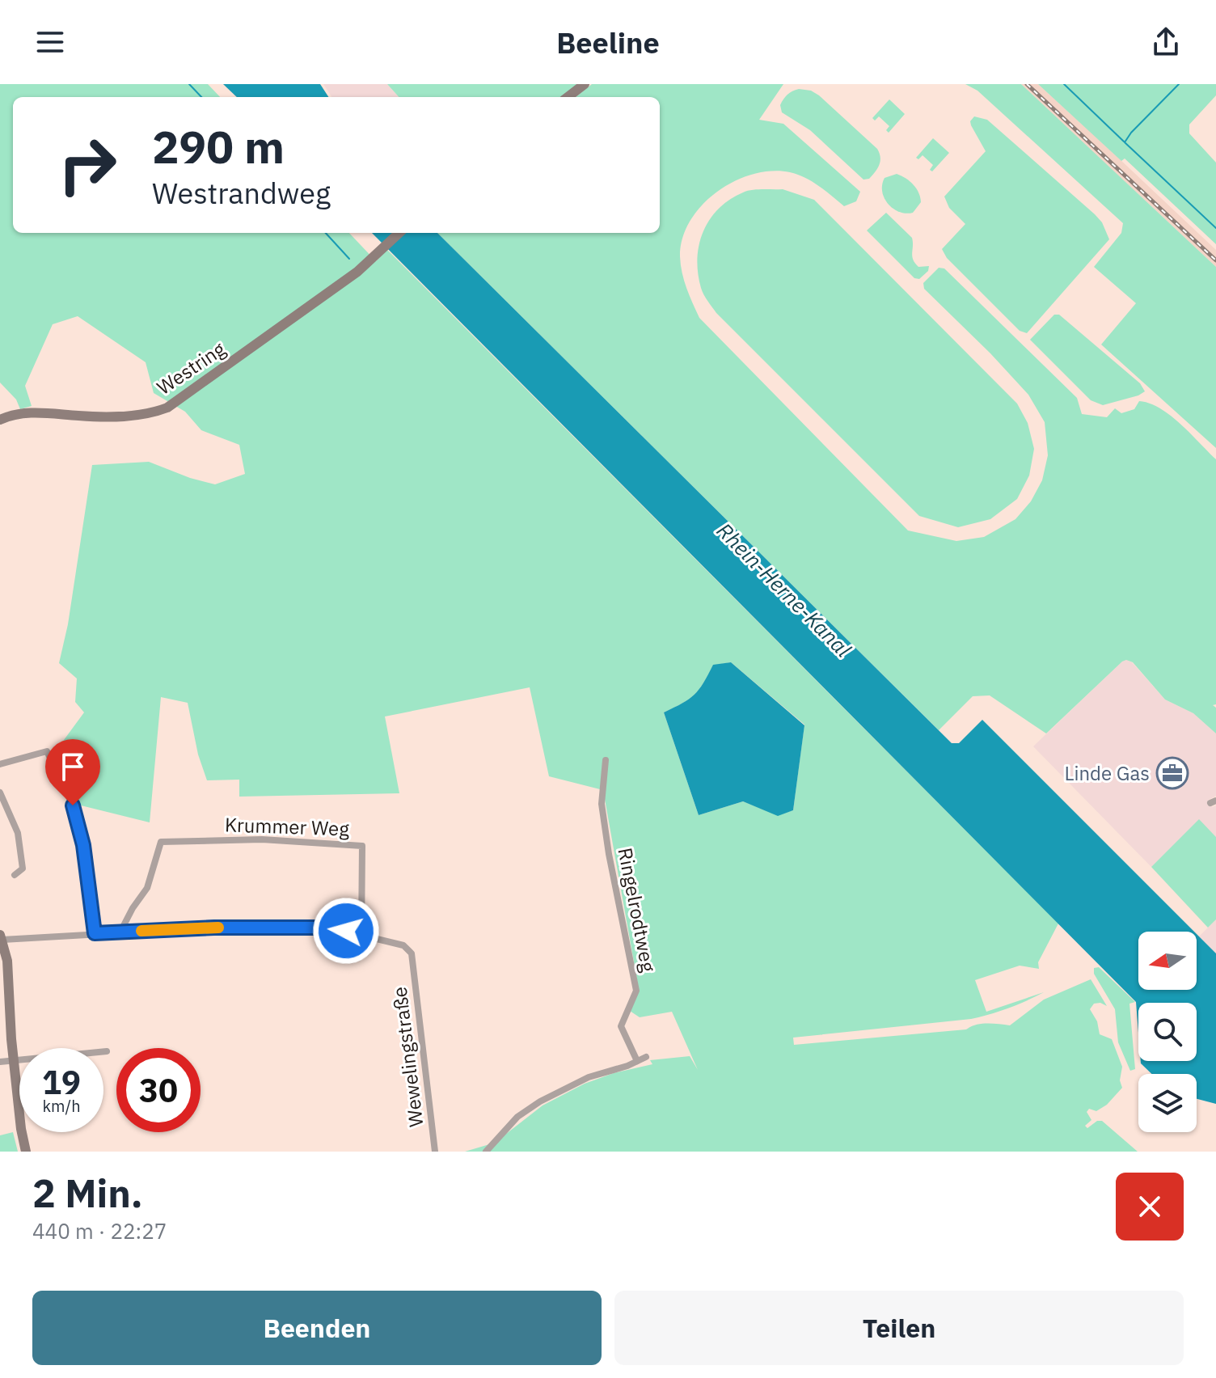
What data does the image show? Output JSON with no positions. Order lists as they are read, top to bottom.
{
  "streets": {
    "main road": ["Westring"],
    "street": ["Krummer Weg", "Ringelrodtweg", "Wewelingstraße"]
  },
  "crossings": [
    ["Krummer Weg", "Wewelingstraße"]
  ],
  "water": ["Rhein-Herne-Kanal"],
  "places": {
    "office": ["Linde Gas"]
  },
  "north": "left",
  "page": {
    "header": "Beeline",
    "turn": ["290 m", "Westrandweg"],
    "speed": "19 km/h",
    "limit": "30",
    "heading": ["2 Min.", "440 m · 22:27"],
    "buttons": ["Beenden", "Teilen"]
  }
}
